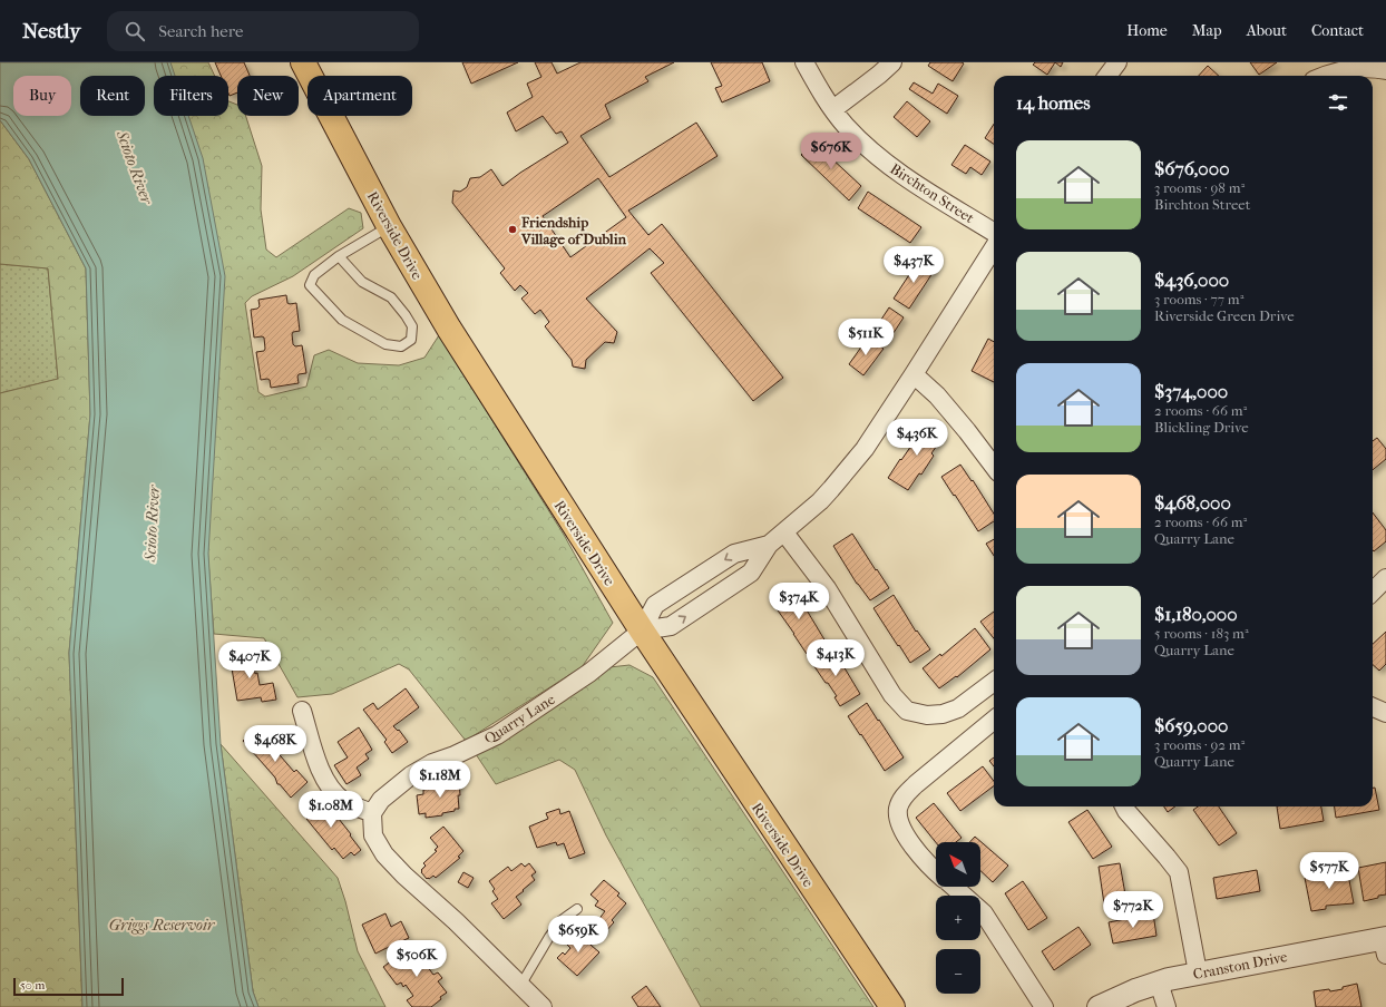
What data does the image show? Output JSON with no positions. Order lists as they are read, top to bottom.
{
  "streets": {
    "main road": ["Riverside Drive"],
    "street": ["Birchton Street", "Quarry Lane", "Cranston Drive"]
  },
  "crossings": [
    ["Riverside Drive", "Quarry Lane"]
  ],
  "water": ["Scioto River", "Griggs Reservoir"],
  "places": ["Friendship Village of Dublin"],
  "scale_bar": "50 m",
  "north": "top left",
  "page": {
    "header": "Nestly",
    "search": "Search here",
    "nav": [
      "Home",
      "Map",
      "About",
      "Contact"
    ],
    "chip": [
      "Buy",
      "Rent",
      "Filters",
      "New",
      "Apartment"
    ],
    "heading": "14 homes",
    "list": [
      {
        "name": "$676,000",
        "note": "3 rooms · 98 m² · Birchton Street"
      },
      {
        "name": "$436,000",
        "note": "3 rooms · 77 m² · Riverside Green Drive"
      },
      {
        "name": "$374,000",
        "note": "2 rooms · 66 m² · Blickling Drive"
      },
      {
        "name": "$468,000",
        "note": "2 rooms · 66 m² · Quarry Lane"
      },
      {
        "name": "$1,180,000",
        "note": "5 rooms · 183 m² · Quarry Lane"
      },
      {
        "name": "$659,000",
        "note": "3 rooms · 92 m² · Quarry Lane"
      }
    ],
    "price": [
      "$676K",
      "$437K",
      "$511K",
      "$436K",
      "$374K",
      "$413K",
      "$407K",
      "$468K",
      "$1.18M",
      "$1.08M",
      "$577K",
      "$772K",
      "$659K",
      "$506K"
    ],
    "map_buttons": ["+", "−"],
    "scale": "50 m"
  }
}
